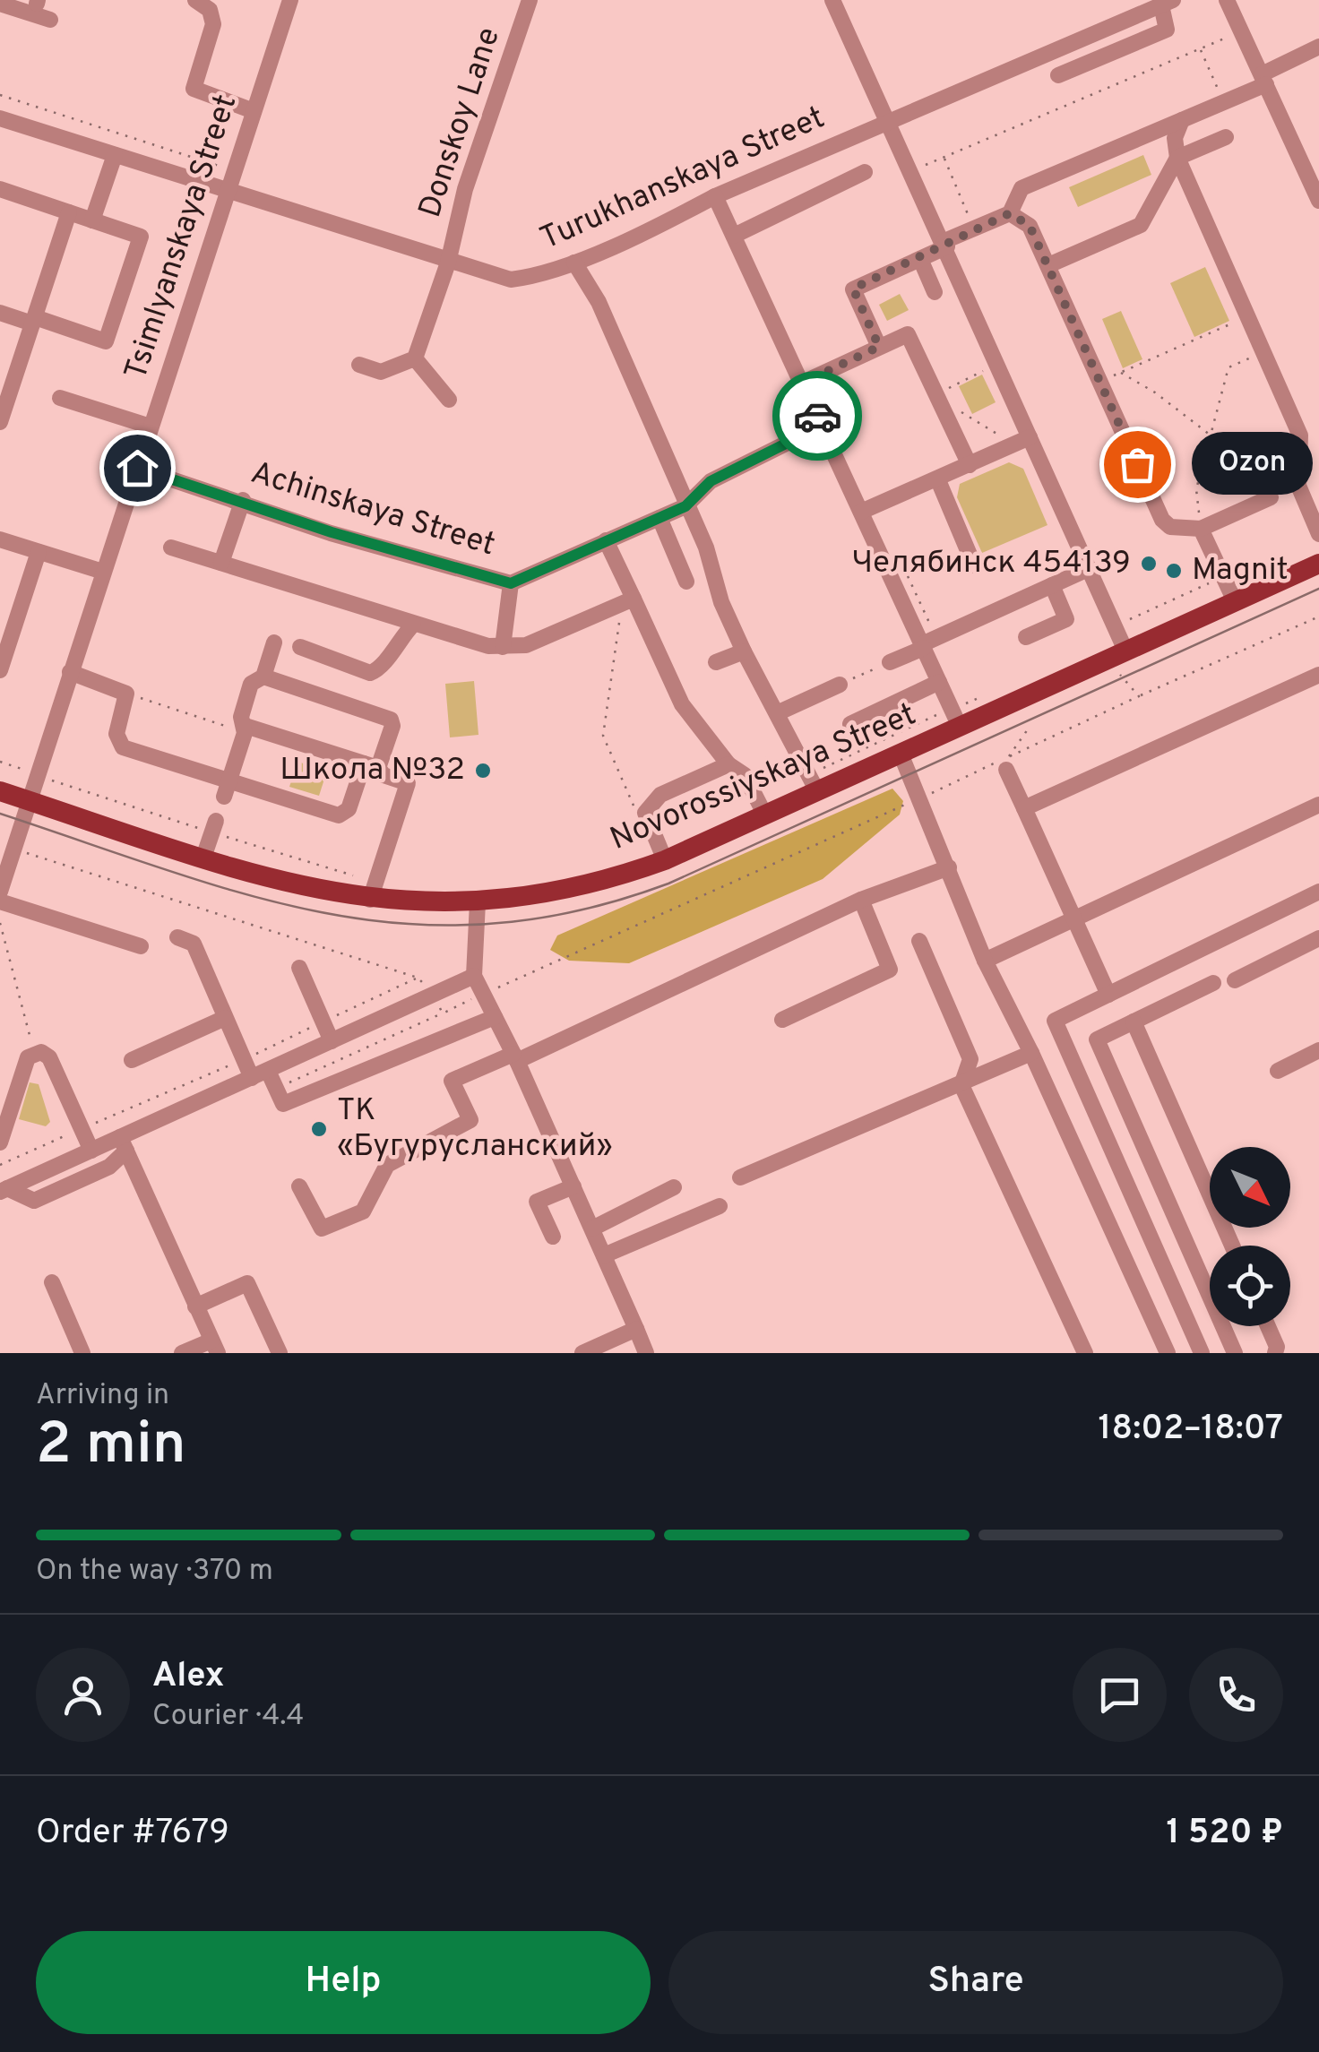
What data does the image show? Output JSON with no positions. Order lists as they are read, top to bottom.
{
  "streets": {
    "main road": ["Novorossiyskaya Street"],
    "street": [
      "Donskoy Lane",
      "Turukhanskaya Street",
      "Tsimlyanskaya Street",
      "Achinskaya Street"
    ]
  },
  "crossings": [
    ["Donskoy Lane", "Turukhanskaya Street"],
    ["Turukhanskaya Street", "Tsimlyanskaya Street"],
    ["Tsimlyanskaya Street", "Achinskaya Street"],
    ["Tsimlyanskaya Street", "Novorossiyskaya Street"]
  ],
  "places": [
    "Ozon",
    "Челябинск 454139",
    "Magnit",
    "Школа №32",
    "ТК «Бугурусланский»"
  ],
  "north": "bottom right",
  "page": {
    "bubble": "Ozon",
    "heading": ["2 min", "Arriving in", "18:02–18:07"],
    "panel": [
      "Alex",
      "Courier · 4.4",
      "Order #7679",
      "1 520 ₽"
    ],
    "bar": "On the way · 370 m",
    "buttons": ["Help", "Share"]
  }
}
